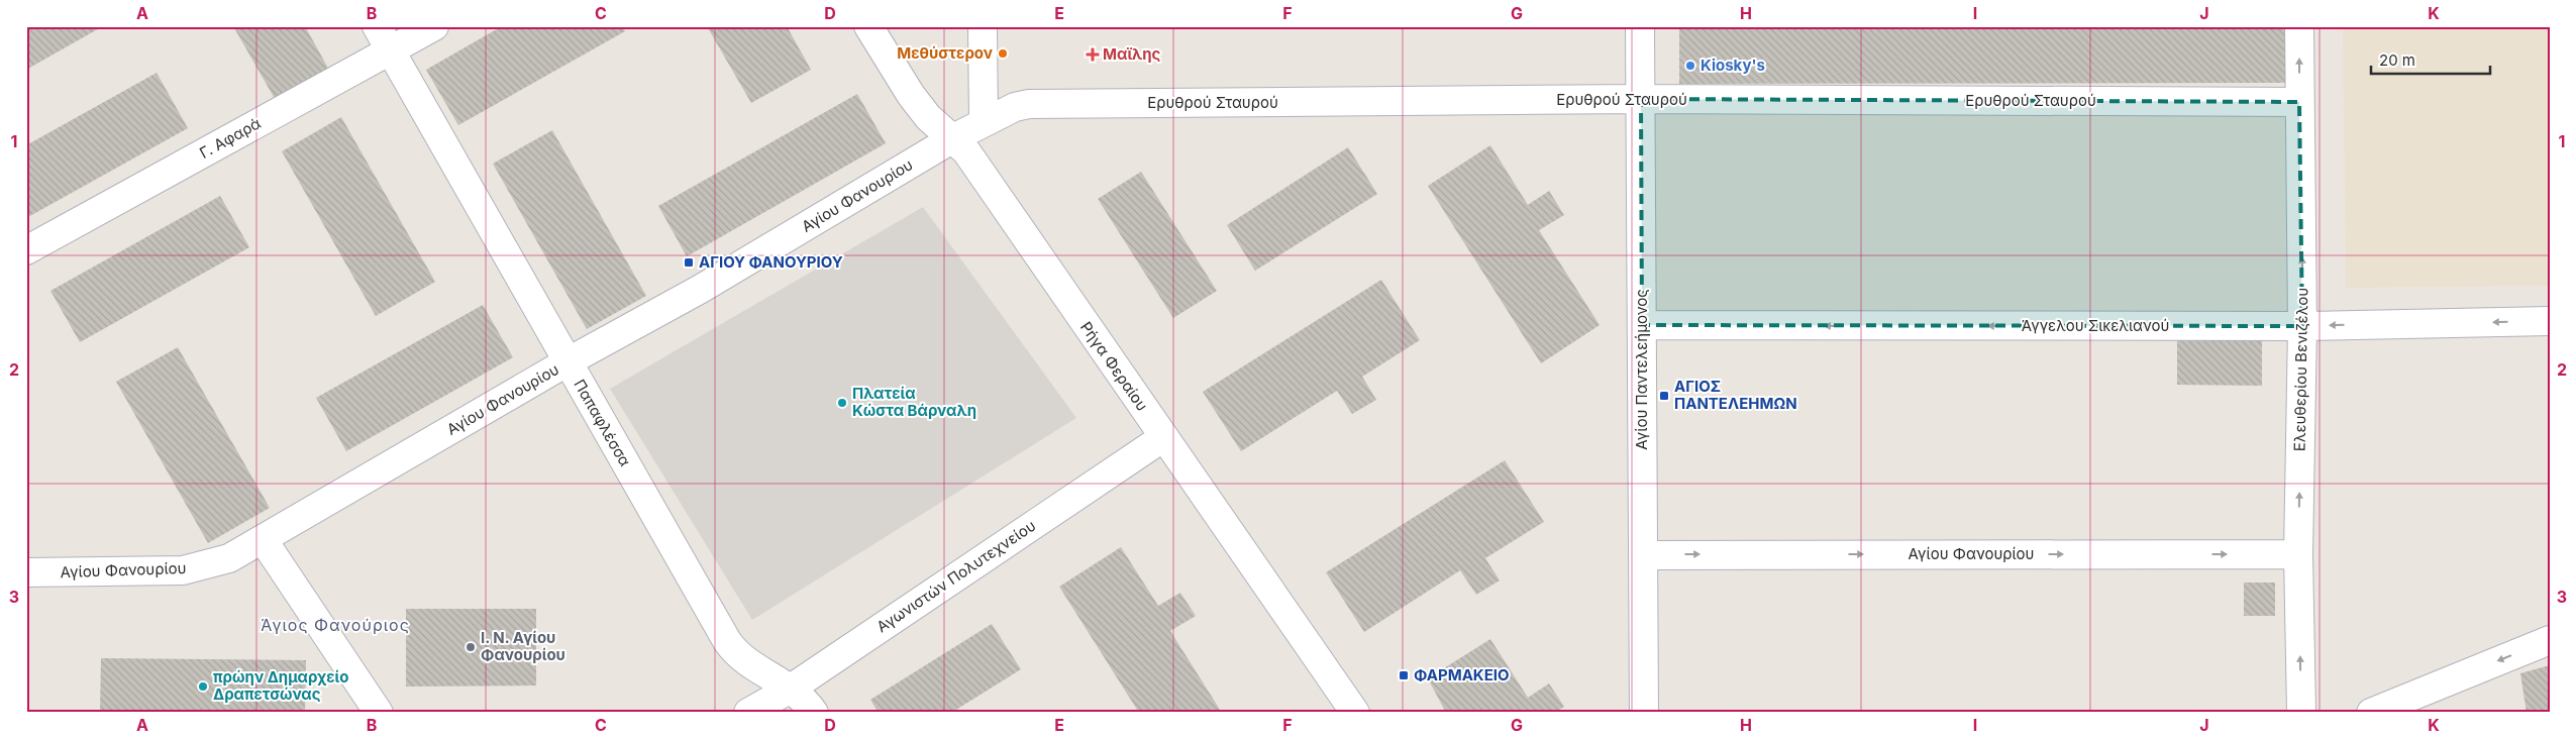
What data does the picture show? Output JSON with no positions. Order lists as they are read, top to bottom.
{
  "streets": {
    "street": [
      "Ερυθρού Σταυρού",
      "Γ. Αφαρά",
      "Αγίου Φανουρίου",
      "Άγγελου Σικελιανού",
      "Ρήγα Φεραίου",
      "Αγίου Παντελεήμονος",
      "Ελευθερίου Βενιζέλου",
      "Παπαφλέσσα",
      "Αγωνιστών Πολυτεχνείου"
    ]
  },
  "crossings": [
    ["Ερυθρού Σταυρού", "Αγίου Φανουρίου"],
    ["Ερυθρού Σταυρού", "Ρήγα Φεραίου"],
    ["Ερυθρού Σταυρού", "Αγίου Παντελεήμονος"],
    ["Ερυθρού Σταυρού", "Ελευθερίου Βενιζέλου"],
    ["Γ. Αφαρά", "Παπαφλέσσα"],
    ["Αγίου Φανουρίου", "Ρήγα Φεραίου"],
    ["Αγίου Φανουρίου", "Αγίου Παντελεήμονος"],
    ["Αγίου Φανουρίου", "Ελευθερίου Βενιζέλου"],
    ["Αγίου Φανουρίου", "Παπαφλέσσα"],
    ["Άγγελου Σικελιανού", "Αγίου Παντελεήμονος"],
    ["Άγγελου Σικελιανού", "Ελευθερίου Βενιζέλου"],
    ["Ρήγα Φεραίου", "Αγωνιστών Πολυτεχνείου"],
    ["Παπαφλέσσα", "Αγωνιστών Πολυτεχνείου"]
  ],
  "one_way": ["Αγίου Φανουρίου", "Άγγελου Σικελιανού", "Ελευθερίου Βενιζέλου"],
  "districts": ["Άγιος Φανούριος"],
  "places": {
    "other": [
      "Μεθύστερον",
      "Kiosky's",
      "Πλατεία Κώστα Βάρναλη",
      "Ι. Ν. Αγίου Φανουρίου",
      "πρώην Δημαρχείο Δραπετσώνας"
    ],
    "health": ["Μαϊλης"],
    "transit": ["ΑΓΙΟΥ ΦΑΝΟΥΡΙΟΥ", "ΑΓΙΟΣ ΠΑΝΤΕΛΕΗΜΩΝ", "ΦΑΡΜΑΚΕΙΟ"]
  },
  "scale_bar": "20 m",
  "grid": {
    "columns": [
      "A",
      "B",
      "C",
      "D",
      "E",
      "F",
      "G",
      "H",
      "I",
      "J",
      "K"
    ],
    "rows": ["1", "2", "3"]
  }
}
